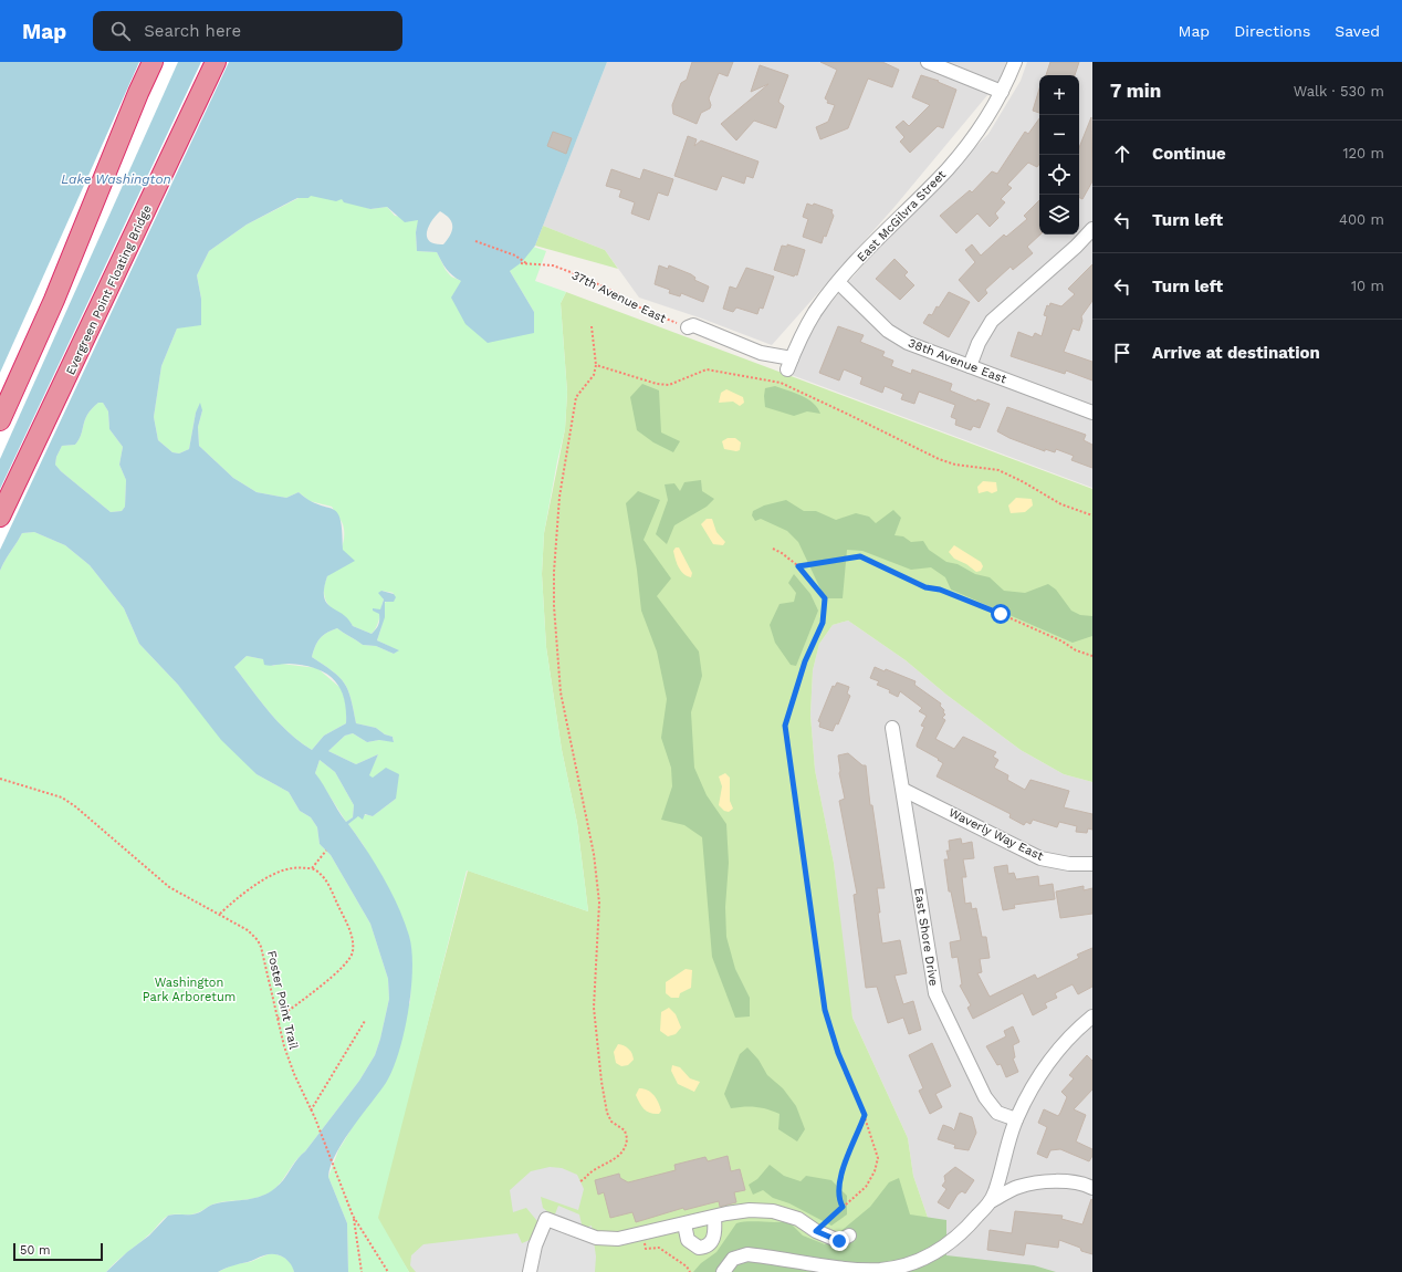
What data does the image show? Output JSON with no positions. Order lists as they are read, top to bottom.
{
  "streets": {
    "highway": ["Evergreen Point Floating Bridge"],
    "street": [
      "East McGilvra Street",
      "38th Avenue East",
      "Waverly Way East",
      "East Shore Drive"
    ],
    "path": ["37th Avenue East", "Foster Point Trail"]
  },
  "crossings": [
    ["East McGilvra Street", "37th Avenue East"],
    ["East McGilvra Street", "38th Avenue East"],
    ["Waverly Way East", "East Shore Drive"]
  ],
  "water": ["Lake Washington"],
  "parks": ["Washington Park Arboretum"],
  "scale_bar": "50 m",
  "page": {
    "header": "Map",
    "search": "Search here",
    "nav": ["Map", "Directions", "Saved"],
    "heading": ["7 min", "Walk · 530 m"],
    "map_buttons": ["+", "−"],
    "list": [
      ["Continue", "120 m"],
      ["Turn left", "400 m"],
      ["Turn left", "10 m"],
      "Arrive at destination"
    ],
    "scale": "50 m"
  }
}
